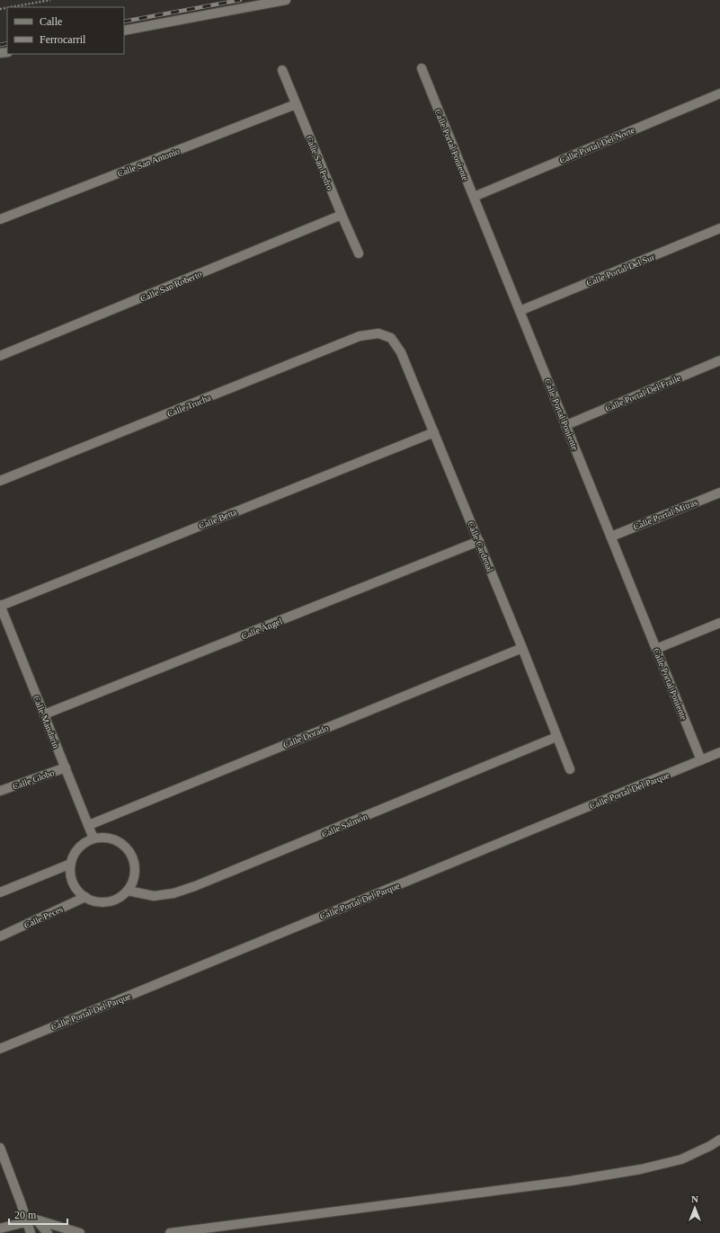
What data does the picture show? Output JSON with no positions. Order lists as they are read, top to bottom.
{
  "streets": {
    "street": [
      "Calle Portal Poniente",
      "Calle Portal Del Norte",
      "Calle San Antonio",
      "Calle San Pedro",
      "Calle Portal Del Sur",
      "Calle San Roberto",
      "Calle Portal Del Fraile",
      "Calle Trucha",
      "Calle Portal Mitras",
      "Calle Betta",
      "Calle Cardenal",
      "Calle Ángel",
      "Calle Mandarín",
      "Calle Dorado",
      "Calle Globo",
      "Calle Portal Del Parque",
      "Calle Salmón",
      "Calle Peces"
    ]
  },
  "crossings": [
    ["Calle Portal Poniente", "Calle Portal Del Norte"],
    ["Calle Portal Poniente", "Calle Portal Del Sur"],
    ["Calle Portal Poniente", "Calle Portal Del Fraile"],
    ["Calle Portal Poniente", "Calle Portal Mitras"],
    ["Calle Portal Poniente", "Calle Portal Del Parque"],
    ["Calle San Antonio", "Calle San Pedro"],
    ["Calle San Pedro", "Calle San Roberto"],
    ["Calle Trucha", "Calle Cardenal"],
    ["Calle Betta", "Calle Cardenal"],
    ["Calle Betta", "Calle Mandarín"],
    ["Calle Cardenal", "Calle Ángel"],
    ["Calle Cardenal", "Calle Dorado"],
    ["Calle Cardenal", "Calle Salmón"],
    ["Calle Ángel", "Calle Mandarín"],
    ["Calle Mandarín", "Calle Dorado"],
    ["Calle Mandarín", "Calle Globo"],
    ["Calle Mandarín", "Calle Salmón"],
    ["Calle Mandarín", "Calle Peces"],
    ["Calle Salmón", "Calle Peces"]
  ],
  "legend": ["Calle", "Ferrocarril"],
  "scale_bar": "20 m",
  "north": "top"
}
